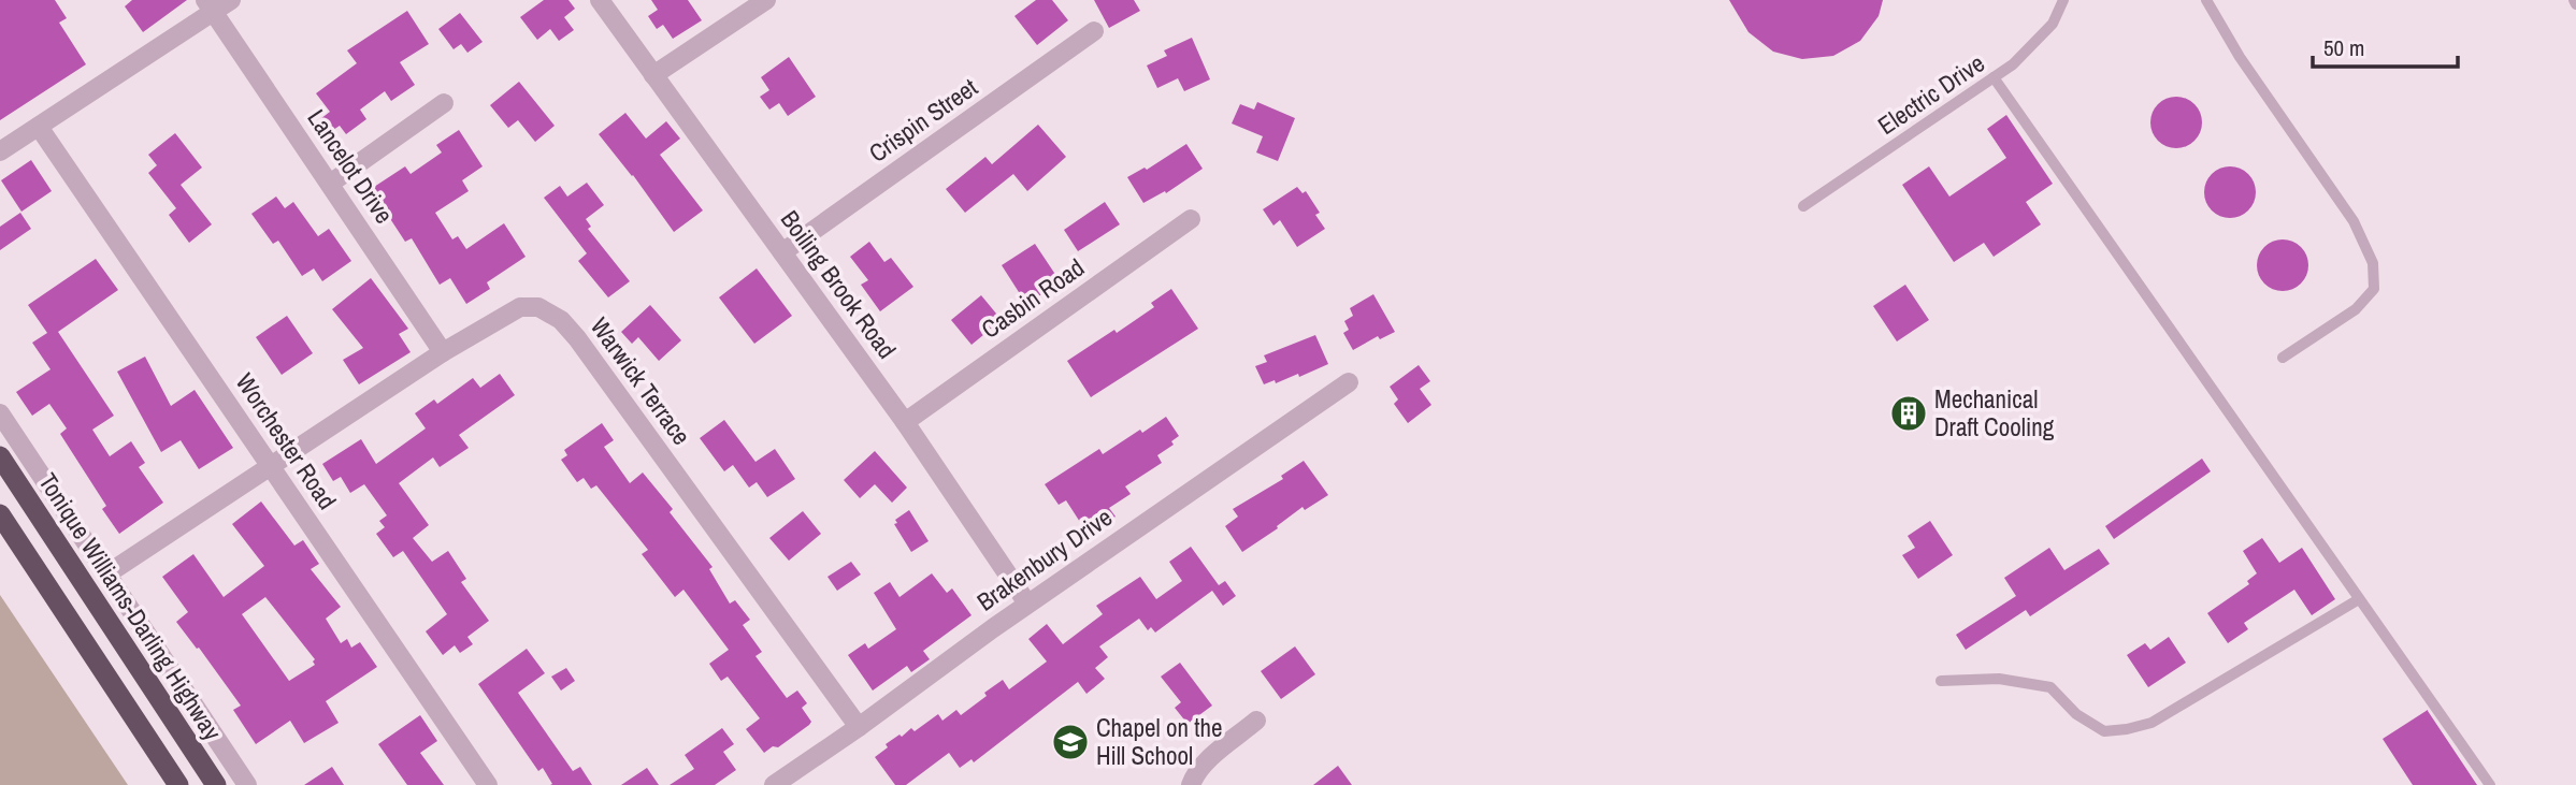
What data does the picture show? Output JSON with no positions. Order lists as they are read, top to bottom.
{
  "streets": {
    "highway": ["Tonique Williams-Darling Highway"],
    "street": [
      "Crispin Street",
      "Lancelot Drive",
      "Boiling Brook Road",
      "Casbin Road",
      "Warwick Terrace",
      "Worchester Road",
      "Brakenbury Drive"
    ],
    "lane": ["Electric Drive"]
  },
  "crossings": [
    ["Crispin Street", "Boiling Brook Road"],
    ["Lancelot Drive", "Warwick Terrace"],
    ["Boiling Brook Road", "Casbin Road"],
    ["Boiling Brook Road", "Brakenbury Drive"],
    ["Warwick Terrace", "Worchester Road"],
    ["Warwick Terrace", "Brakenbury Drive"]
  ],
  "places": {
    "building": ["Mechanical Draft Cooling"],
    "school or university": ["Chapel on the Hill School"]
  },
  "scale_bar": "50 m"
}
